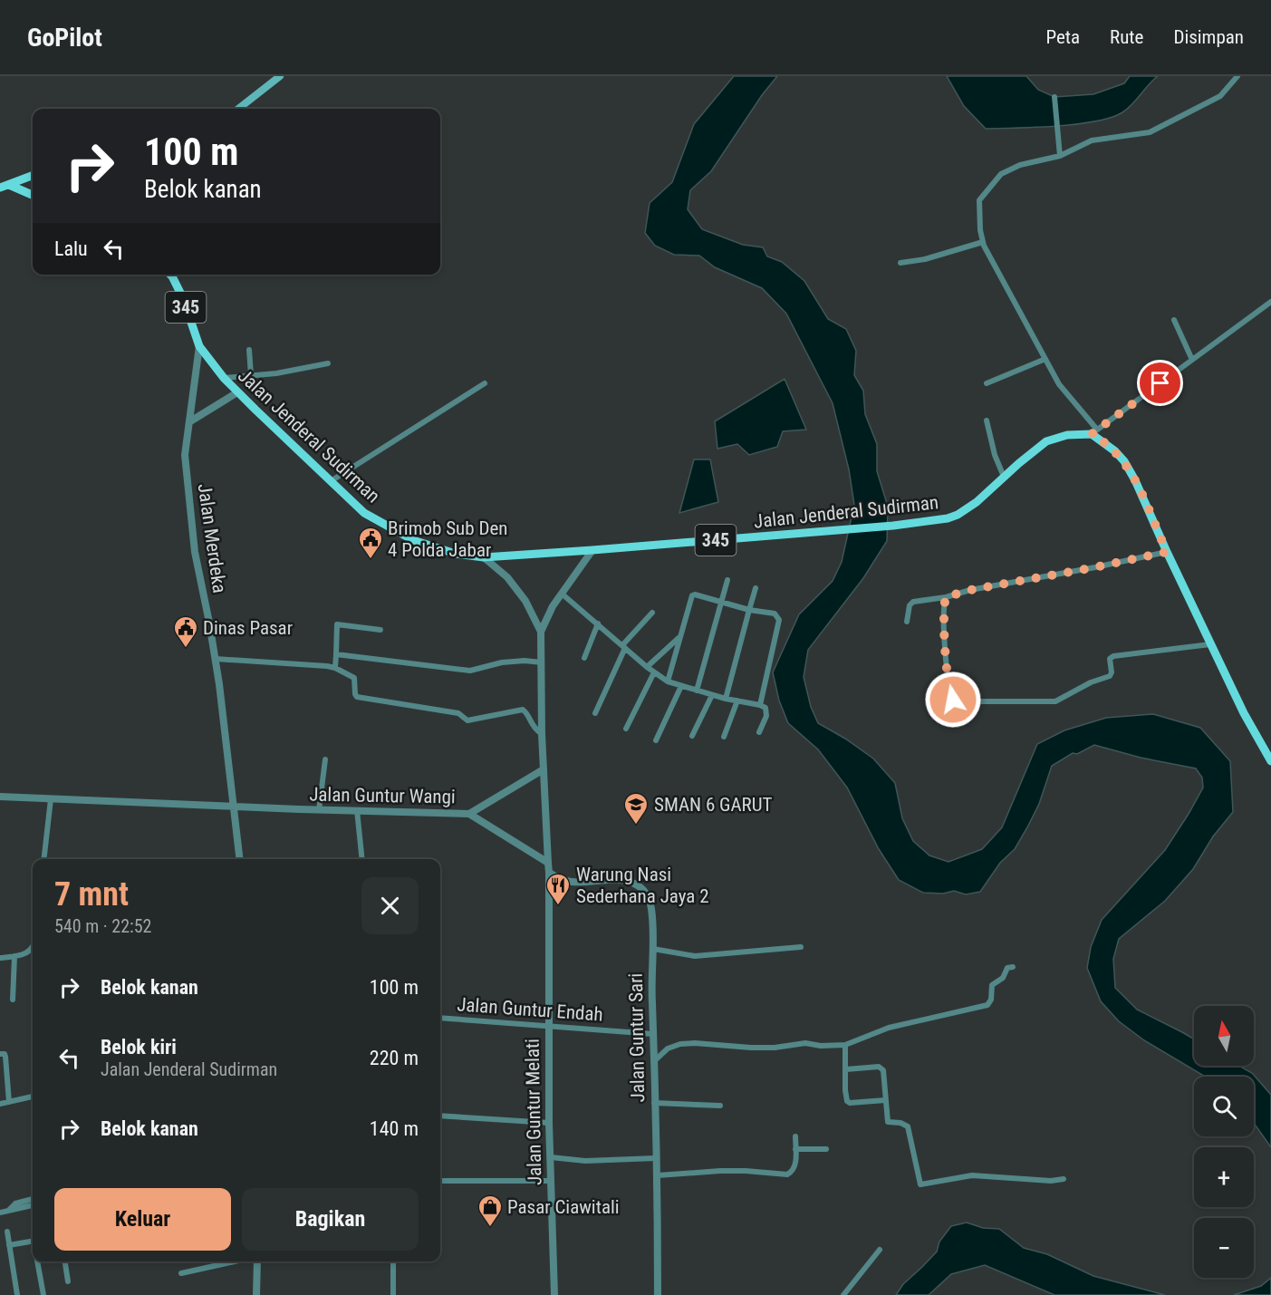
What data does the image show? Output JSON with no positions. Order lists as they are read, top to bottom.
{
  "streets": {
    "main road": ["345", "Jalan Jenderal Sudirman"],
    "street": [
      "Jalan Merdeka",
      "Jalan Guntur Wangi",
      "Jalan Guntur Endah",
      "Jalan Guntur Sari",
      "Jalan Guntur Melati"
    ]
  },
  "crossings": [
    ["Jalan Jenderal Sudirman", "Jalan Merdeka"],
    ["Jalan Merdeka", "Jalan Guntur Wangi"],
    ["Jalan Guntur Endah", "Jalan Guntur Sari"],
    ["Jalan Guntur Endah", "Jalan Guntur Melati"],
    ["Jalan Guntur Sari", "Jalan Guntur Melati"]
  ],
  "places": {
    "public building": ["Brimob Sub Den 4 Polda Jabar", "Dinas Pasar"],
    "school or university": ["SMAN 6 GARUT"],
    "restaurant": ["Warung Nasi Sederhana Jaya 2"],
    "shop": ["Pasar Ciawitali"]
  },
  "north": "top",
  "page": {
    "header": "GoPilot",
    "nav": ["Peta", "Rute", "Disimpan"],
    "turn": ["100 m", "Belok kanan"],
    "then": "Lalu",
    "heading": ["7 mnt", "540 m · 22:52"],
    "list": [
      {
        "name": "Belok kanan",
        "value": "100 m"
      },
      {
        "name": "Belok kiri",
        "note": "Jalan Jenderal Sudirman",
        "value": "220 m"
      },
      {
        "name": "Belok kanan",
        "value": "140 m"
      }
    ],
    "map_buttons": ["+", "−"],
    "buttons": ["Keluar", "Bagikan"]
  }
}
